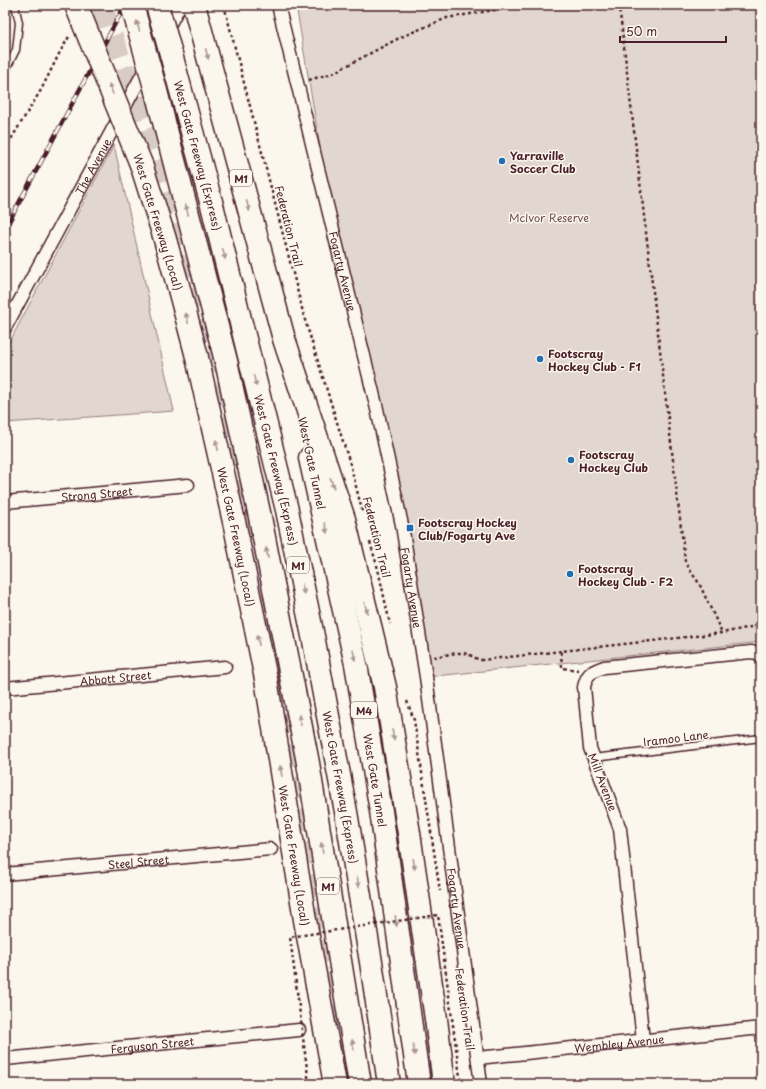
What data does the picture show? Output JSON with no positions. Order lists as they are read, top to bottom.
{
  "streets": {
    "highway": [
      "West Gate Freeway (Express)",
      "M1",
      "West Gate Freeway (Local)",
      "West Gate Tunnel",
      "M4"
    ],
    "street": [
      "The Avenue",
      "Fogarty Avenue",
      "Strong Street",
      "Abbott Street",
      "Mill Avenue",
      "Steel Street",
      "Wembley Avenue",
      "Ferguson Street"
    ],
    "lane": ["Iramoo Lane"],
    "path": ["Federation Trail"]
  },
  "crossings": [
    ["The Avenue", "M1"],
    ["M1", "West Gate Freeway (Local)"],
    ["M1", "West Gate Tunnel"],
    ["Fogarty Avenue", "Wembley Avenue"],
    ["Iramoo Lane", "Mill Avenue"],
    ["Mill Avenue", "Wembley Avenue"]
  ],
  "parks": ["McIvor Reserve"],
  "places": {
    "other": [
      "Yarraville Soccer Club",
      "Footscray Hockey Club - F1",
      "Footscray Hockey Club",
      "Footscray Hockey Club - F2"
    ],
    "transit": ["Footscray Hockey Club/Fogarty Ave"]
  },
  "scale_bar": "50 m"
}
